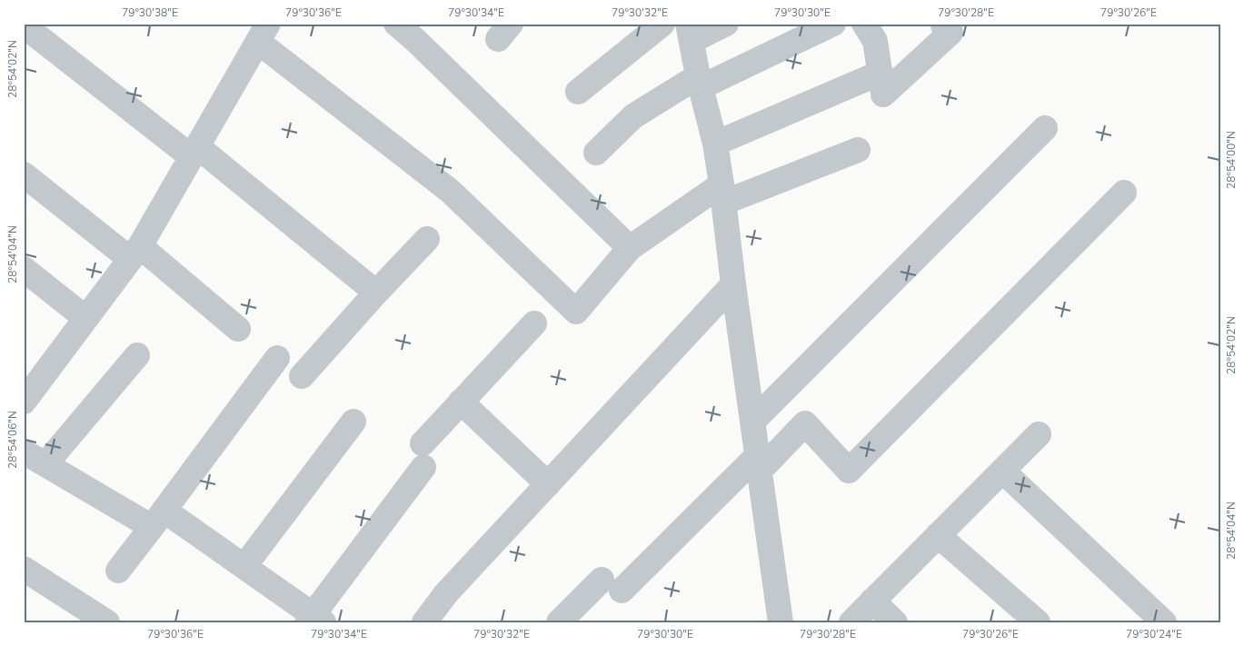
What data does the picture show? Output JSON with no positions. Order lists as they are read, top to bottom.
{
  "coordinates": [
    "79°30'38\"E",
    "79°30'36\"E",
    "79°30'34\"E",
    "79°30'32\"E",
    "79°30'30\"E",
    "79°30'28\"E",
    "79°30'26\"E",
    "28°54'02\"N",
    "28°54'00\"N",
    "28°54'04\"N",
    "28°54'06\"N",
    "79°30'24\"E"
  ]
}
